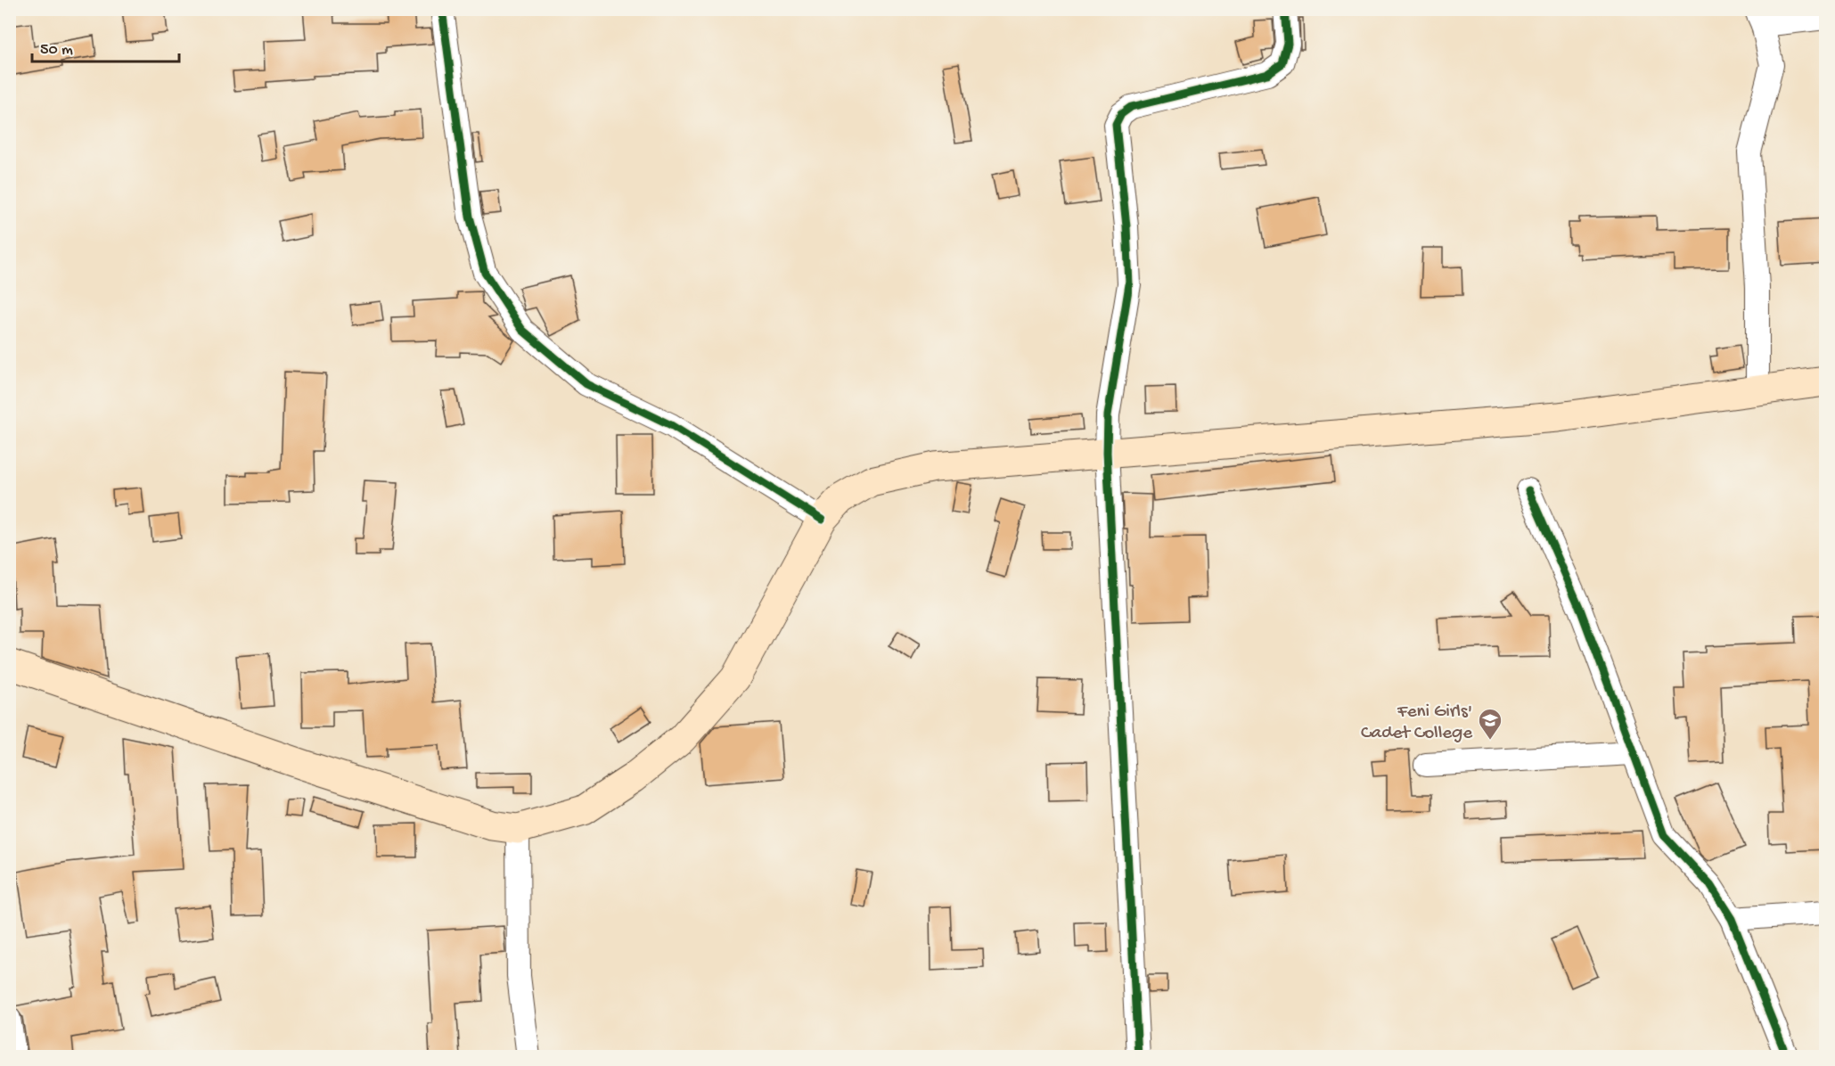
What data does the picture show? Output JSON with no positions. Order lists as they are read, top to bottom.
{
  "places": {
    "school or university": ["Feni Girls' Cadet College"]
  },
  "scale_bar": "50 m"
}
